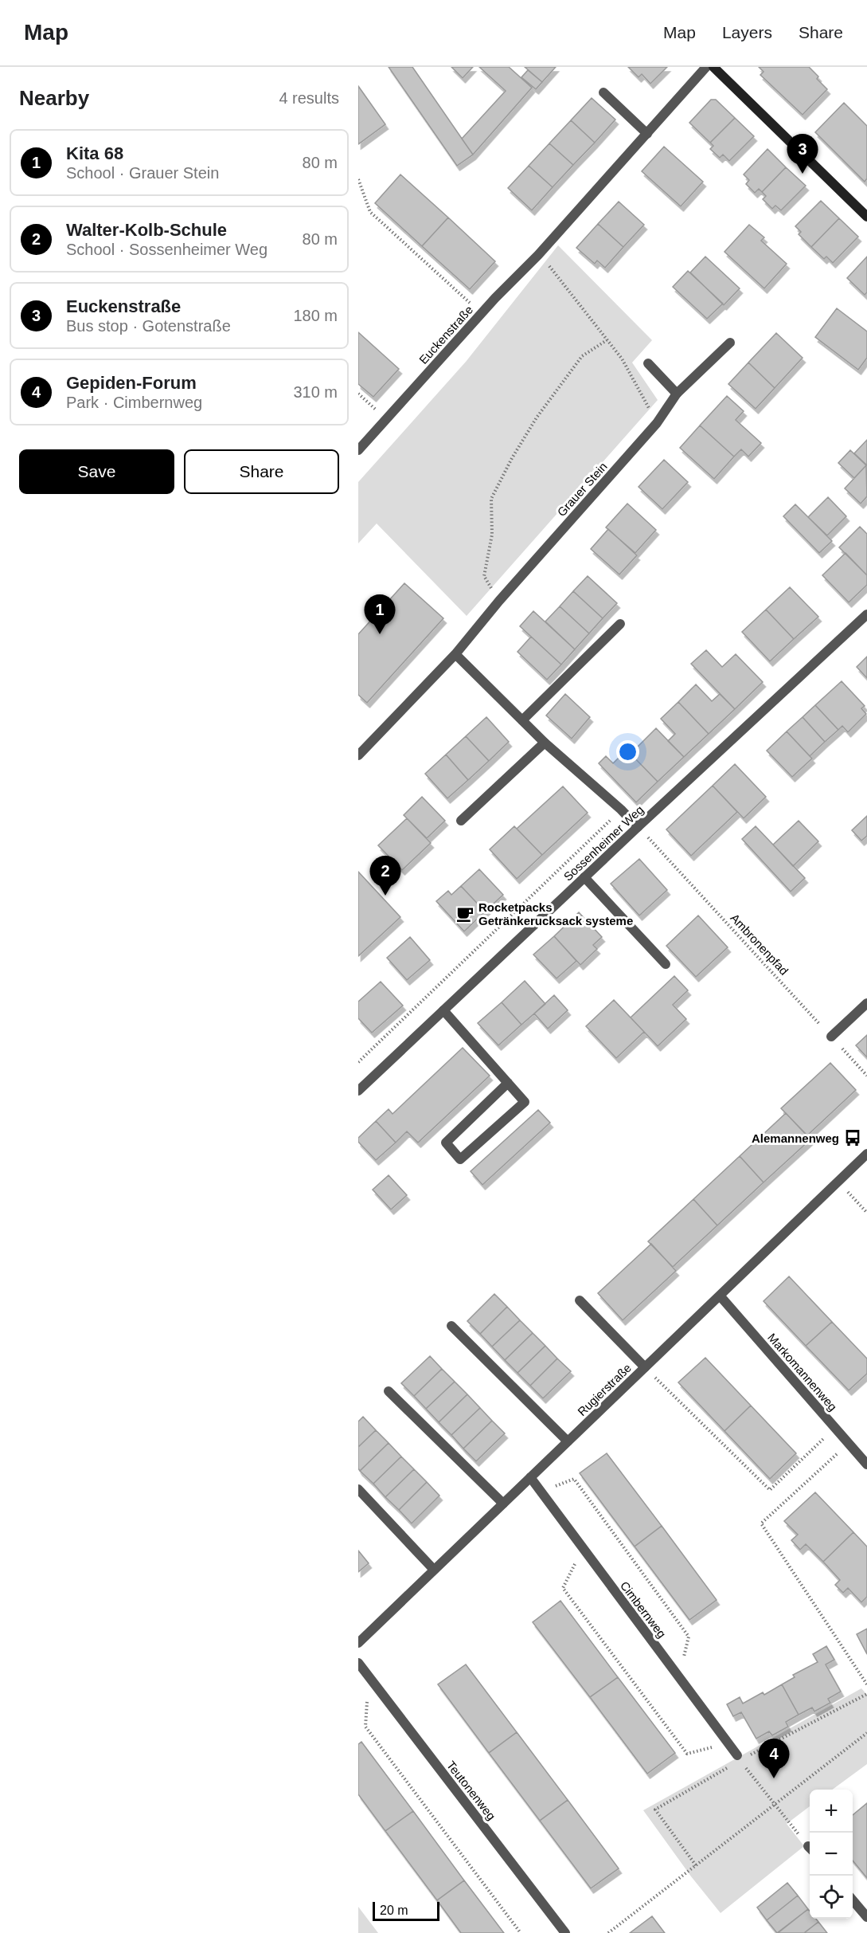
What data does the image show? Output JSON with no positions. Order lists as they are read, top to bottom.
{
  "streets": {
    "street": [
      "Euckenstraße",
      "Grauer Stein",
      "Sossenheimer Weg",
      "Markomannenweg",
      "Rugierstraße",
      "Cimbernweg",
      "Teutonenweg"
    ],
    "path": ["Ambronenpfad"]
  },
  "crossings": [
    ["Sossenheimer Weg", "Ambronenpfad"],
    ["Markomannenweg", "Rugierstraße"],
    ["Rugierstraße", "Cimbernweg"]
  ],
  "places": {
    "cafe": ["Rocketpacks Getränkerucksack systeme"],
    "bus stop": ["Alemannenweg"]
  },
  "scale_bar": "20 m",
  "page": {
    "header": "Map",
    "nav": ["Map", "Layers", "Share"],
    "heading": ["Nearby", "4 results"],
    "list": [
      {
        "mark": "1",
        "name": "Kita 68",
        "note": "School · Grauer Stein",
        "value": "80 m"
      },
      {
        "mark": "2",
        "name": "Walter-Kolb-Schule",
        "note": "School · Sossenheimer Weg",
        "value": "80 m"
      },
      {
        "mark": "3",
        "name": "Euckenstraße",
        "note": "Bus stop · Gotenstraße",
        "value": "180 m"
      },
      {
        "mark": "4",
        "name": "Gepiden-Forum",
        "note": "Park · Cimbernweg",
        "value": "310 m"
      }
    ],
    "pins": [
      "3",
      "1",
      "2",
      "4"
    ],
    "buttons": ["Save", "Share"],
    "map_buttons": ["+", "−"],
    "scale": "20 m"
  }
}
